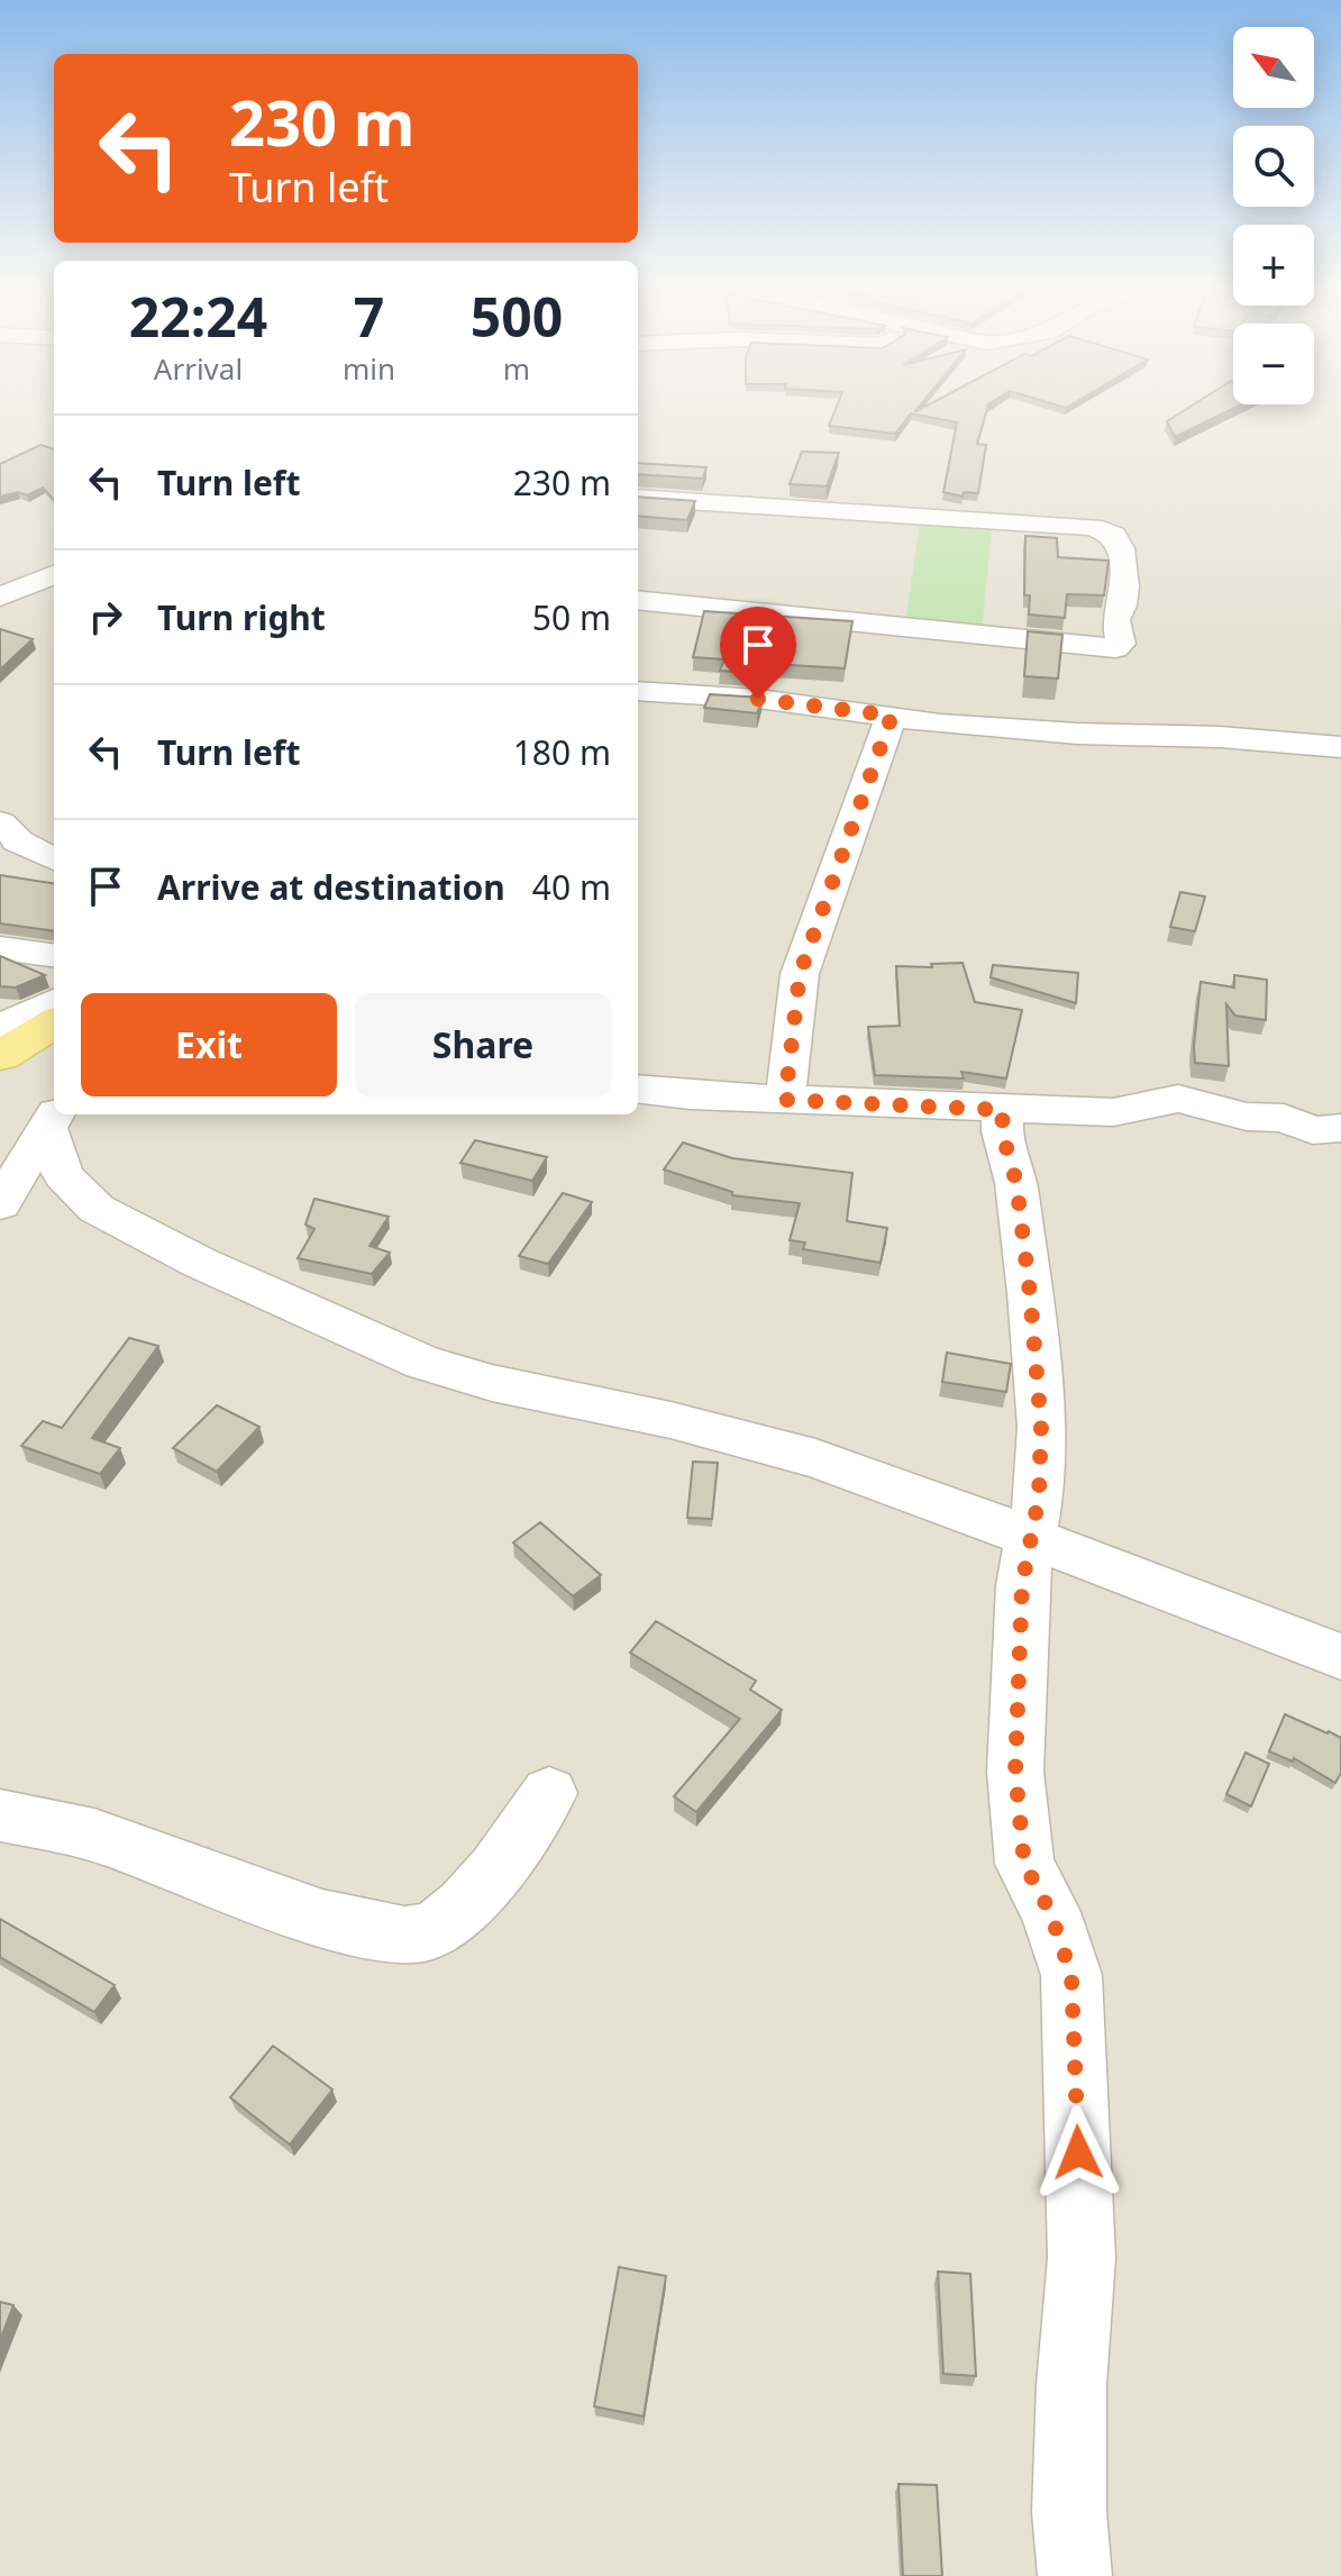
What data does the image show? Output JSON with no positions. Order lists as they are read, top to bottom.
{
  "north": "top left",
  "page": {
    "map_buttons": ["+", "−"],
    "turn": ["230 m", "Turn left"],
    "eta": [
      "22:24",
      "Arrival",
      "7",
      "min",
      "500",
      "m"
    ],
    "list": [
      {
        "name": "Turn left",
        "value": "230 m"
      },
      {
        "name": "Turn right",
        "value": "50 m"
      },
      {
        "name": "Turn left",
        "value": "180 m"
      },
      {
        "name": "Arrive at destination",
        "value": "40 m"
      }
    ],
    "buttons": ["Exit", "Share"]
  }
}
